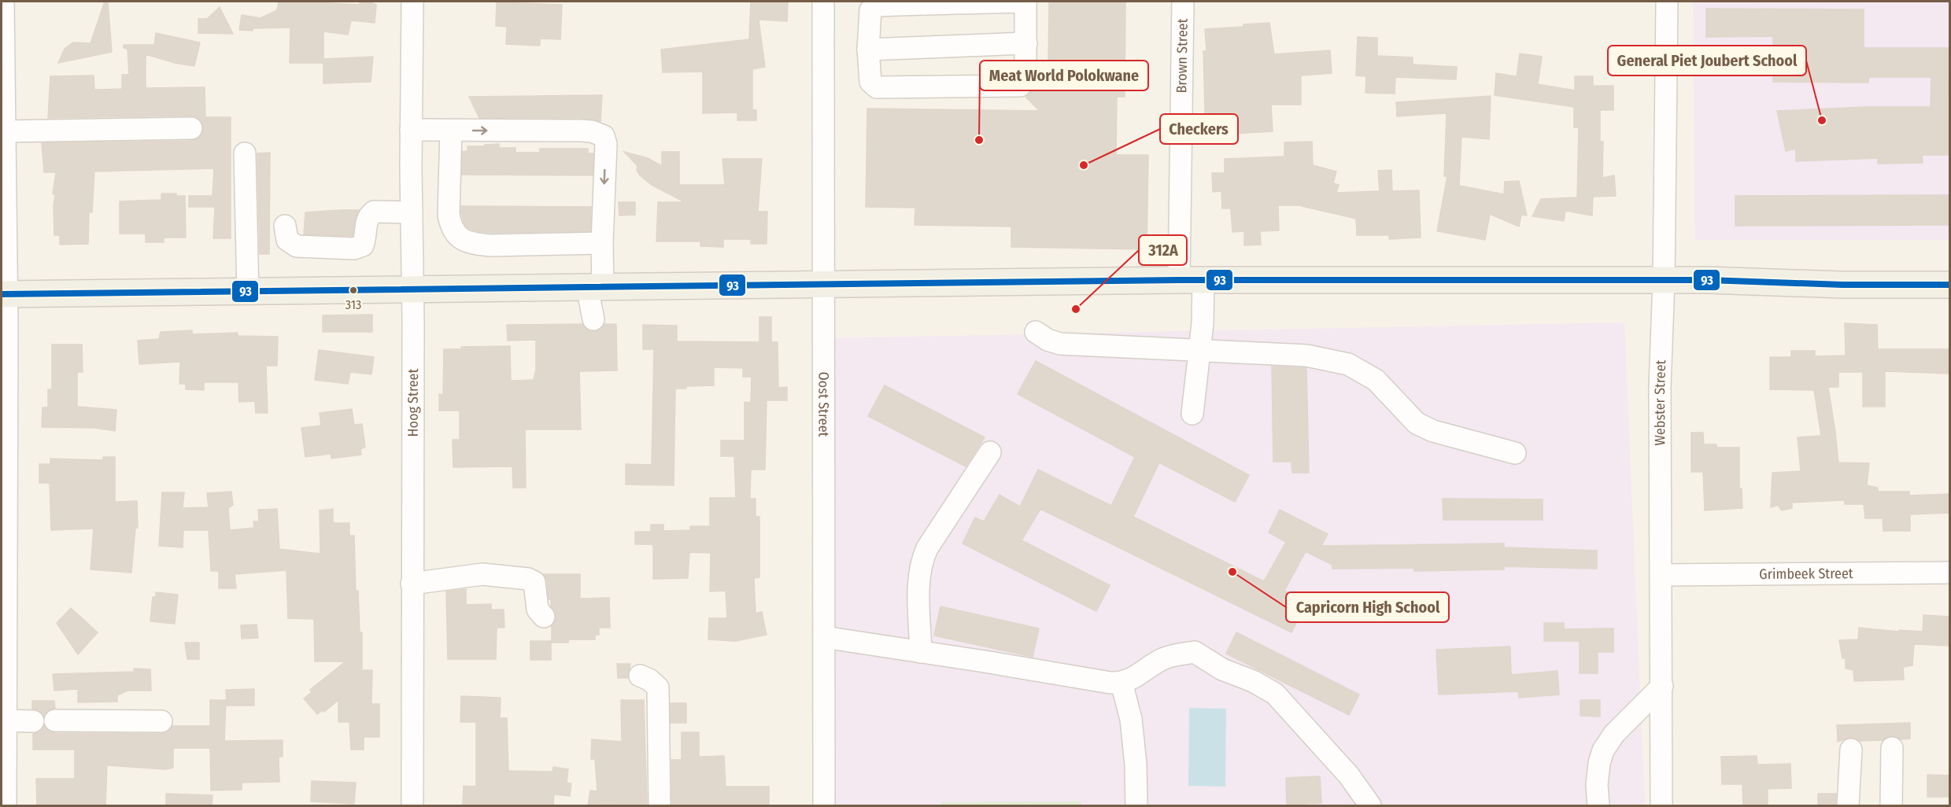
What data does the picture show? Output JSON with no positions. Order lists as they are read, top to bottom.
{
  "streets": {
    "street": [
      "Brown Street",
      "Hoog Street",
      "Oost Street",
      "Webster Street",
      "Grimbeek Street"
    ]
  },
  "crossings": [
    ["Webster Street", "Grimbeek Street"]
  ],
  "places": [
    "General Piet Joubert School",
    "Meat World Polokwane",
    "Checkers",
    "313",
    "312A",
    "Capricorn High School"
  ],
  "lines": ["transit line 93"]
}
